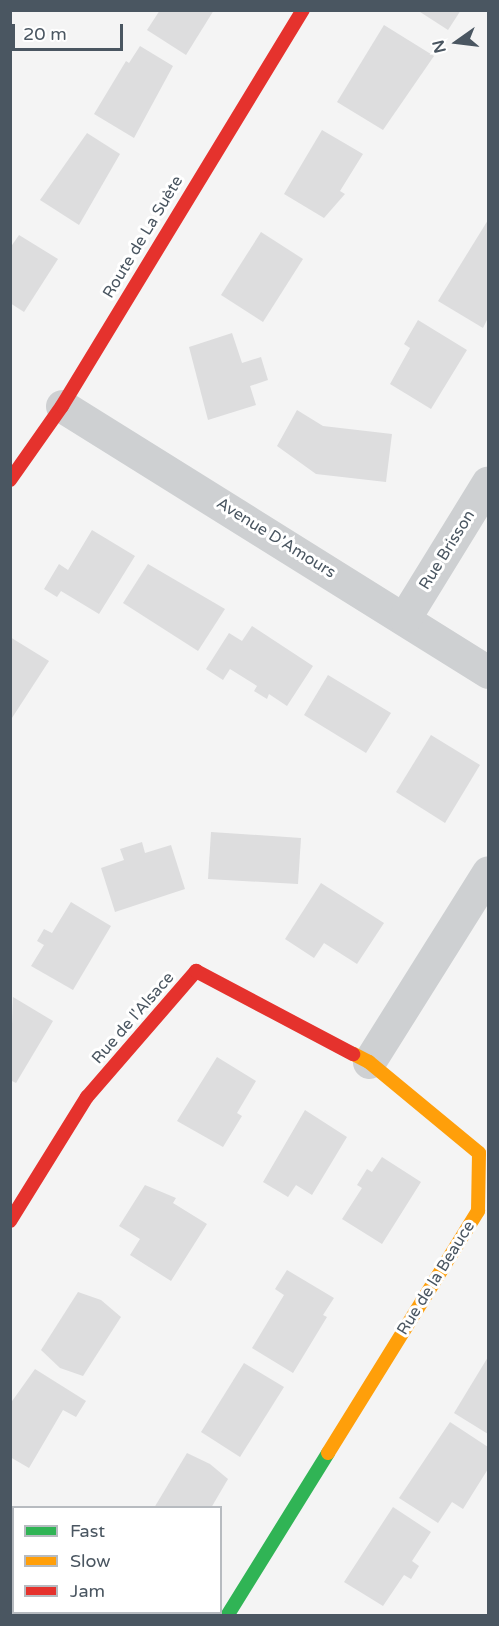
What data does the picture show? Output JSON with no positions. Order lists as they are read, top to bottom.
{
  "streets": {
    "street": [
      "Route de La Suète",
      "Avenue D'Amours",
      "Rue Brisson",
      "Rue de l'Alsace",
      "Rue de la Beauce"
    ]
  },
  "crossings": [
    ["Route de La Suète", "Avenue D'Amours"],
    ["Avenue D'Amours", "Rue Brisson"],
    ["Rue de l'Alsace", "Rue de la Beauce"]
  ],
  "legend": ["Fast", "Slow", "Jam"],
  "scale_bar": "20 m",
  "north": "left"
}
